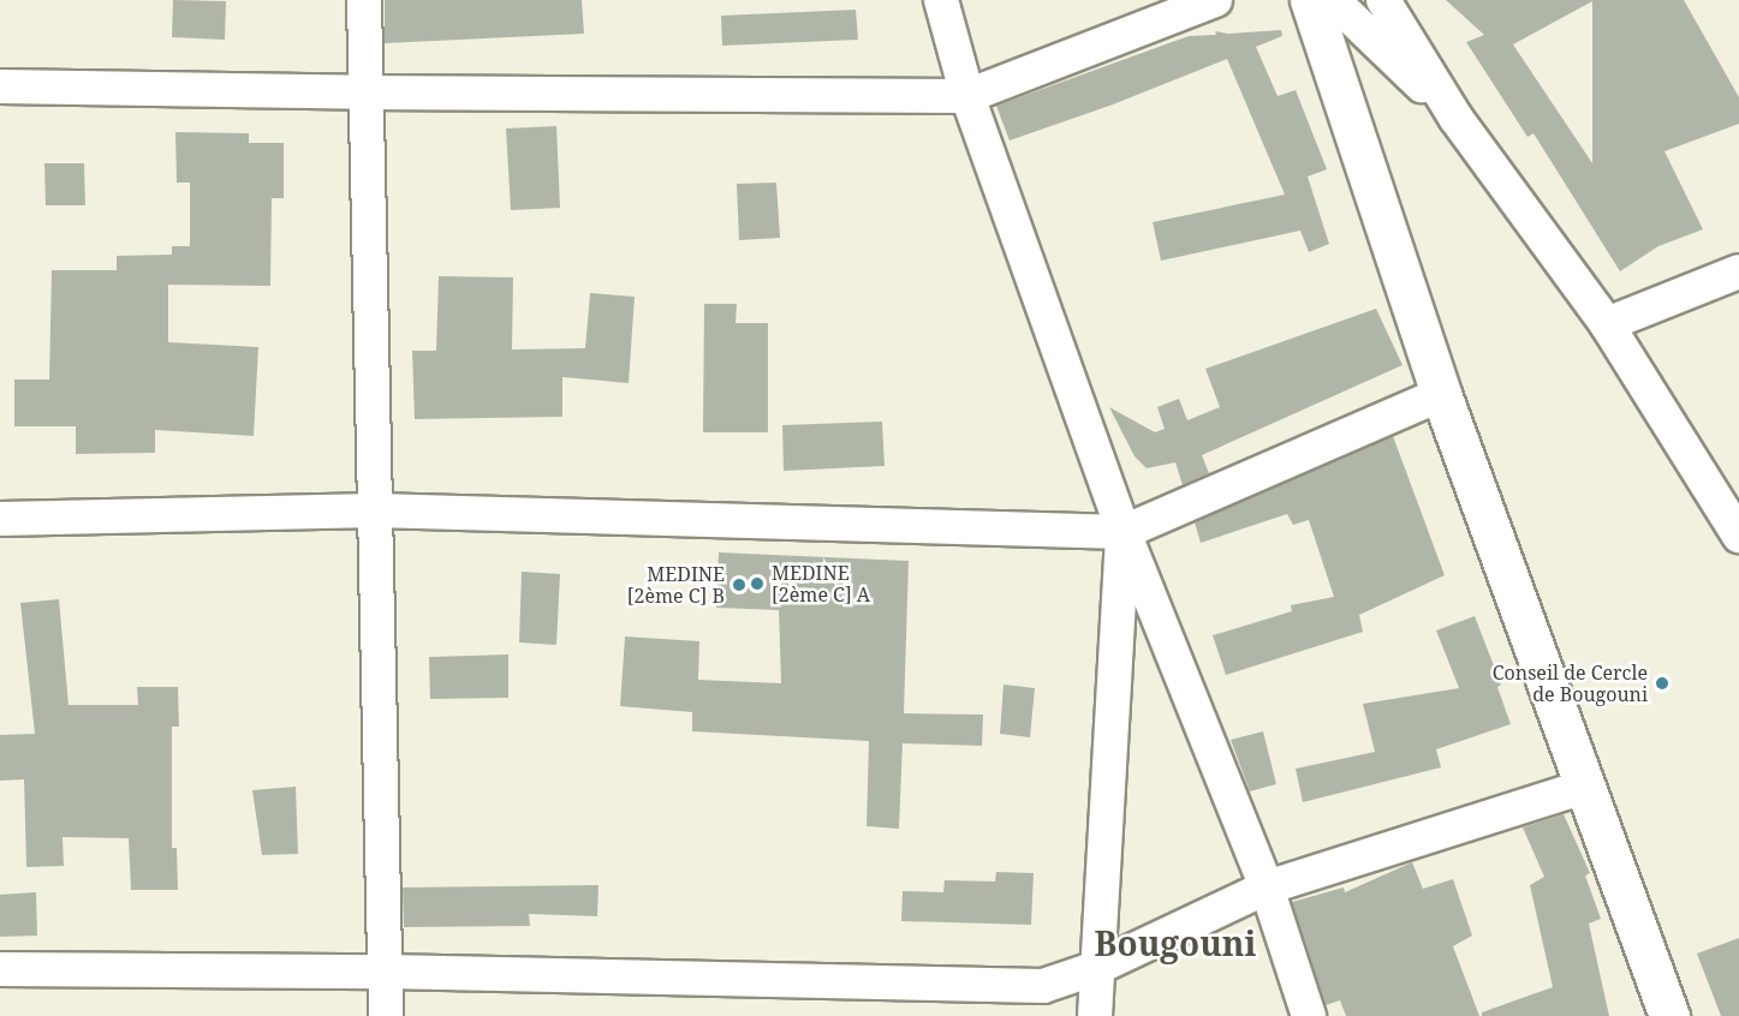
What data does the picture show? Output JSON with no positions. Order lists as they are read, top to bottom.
{
  "districts": ["Bougouni"],
  "places": ["MEDINE [2ème C] A", "MEDINE [2ème C] B", "Conseil de Cercle de Bougouni"]
}
